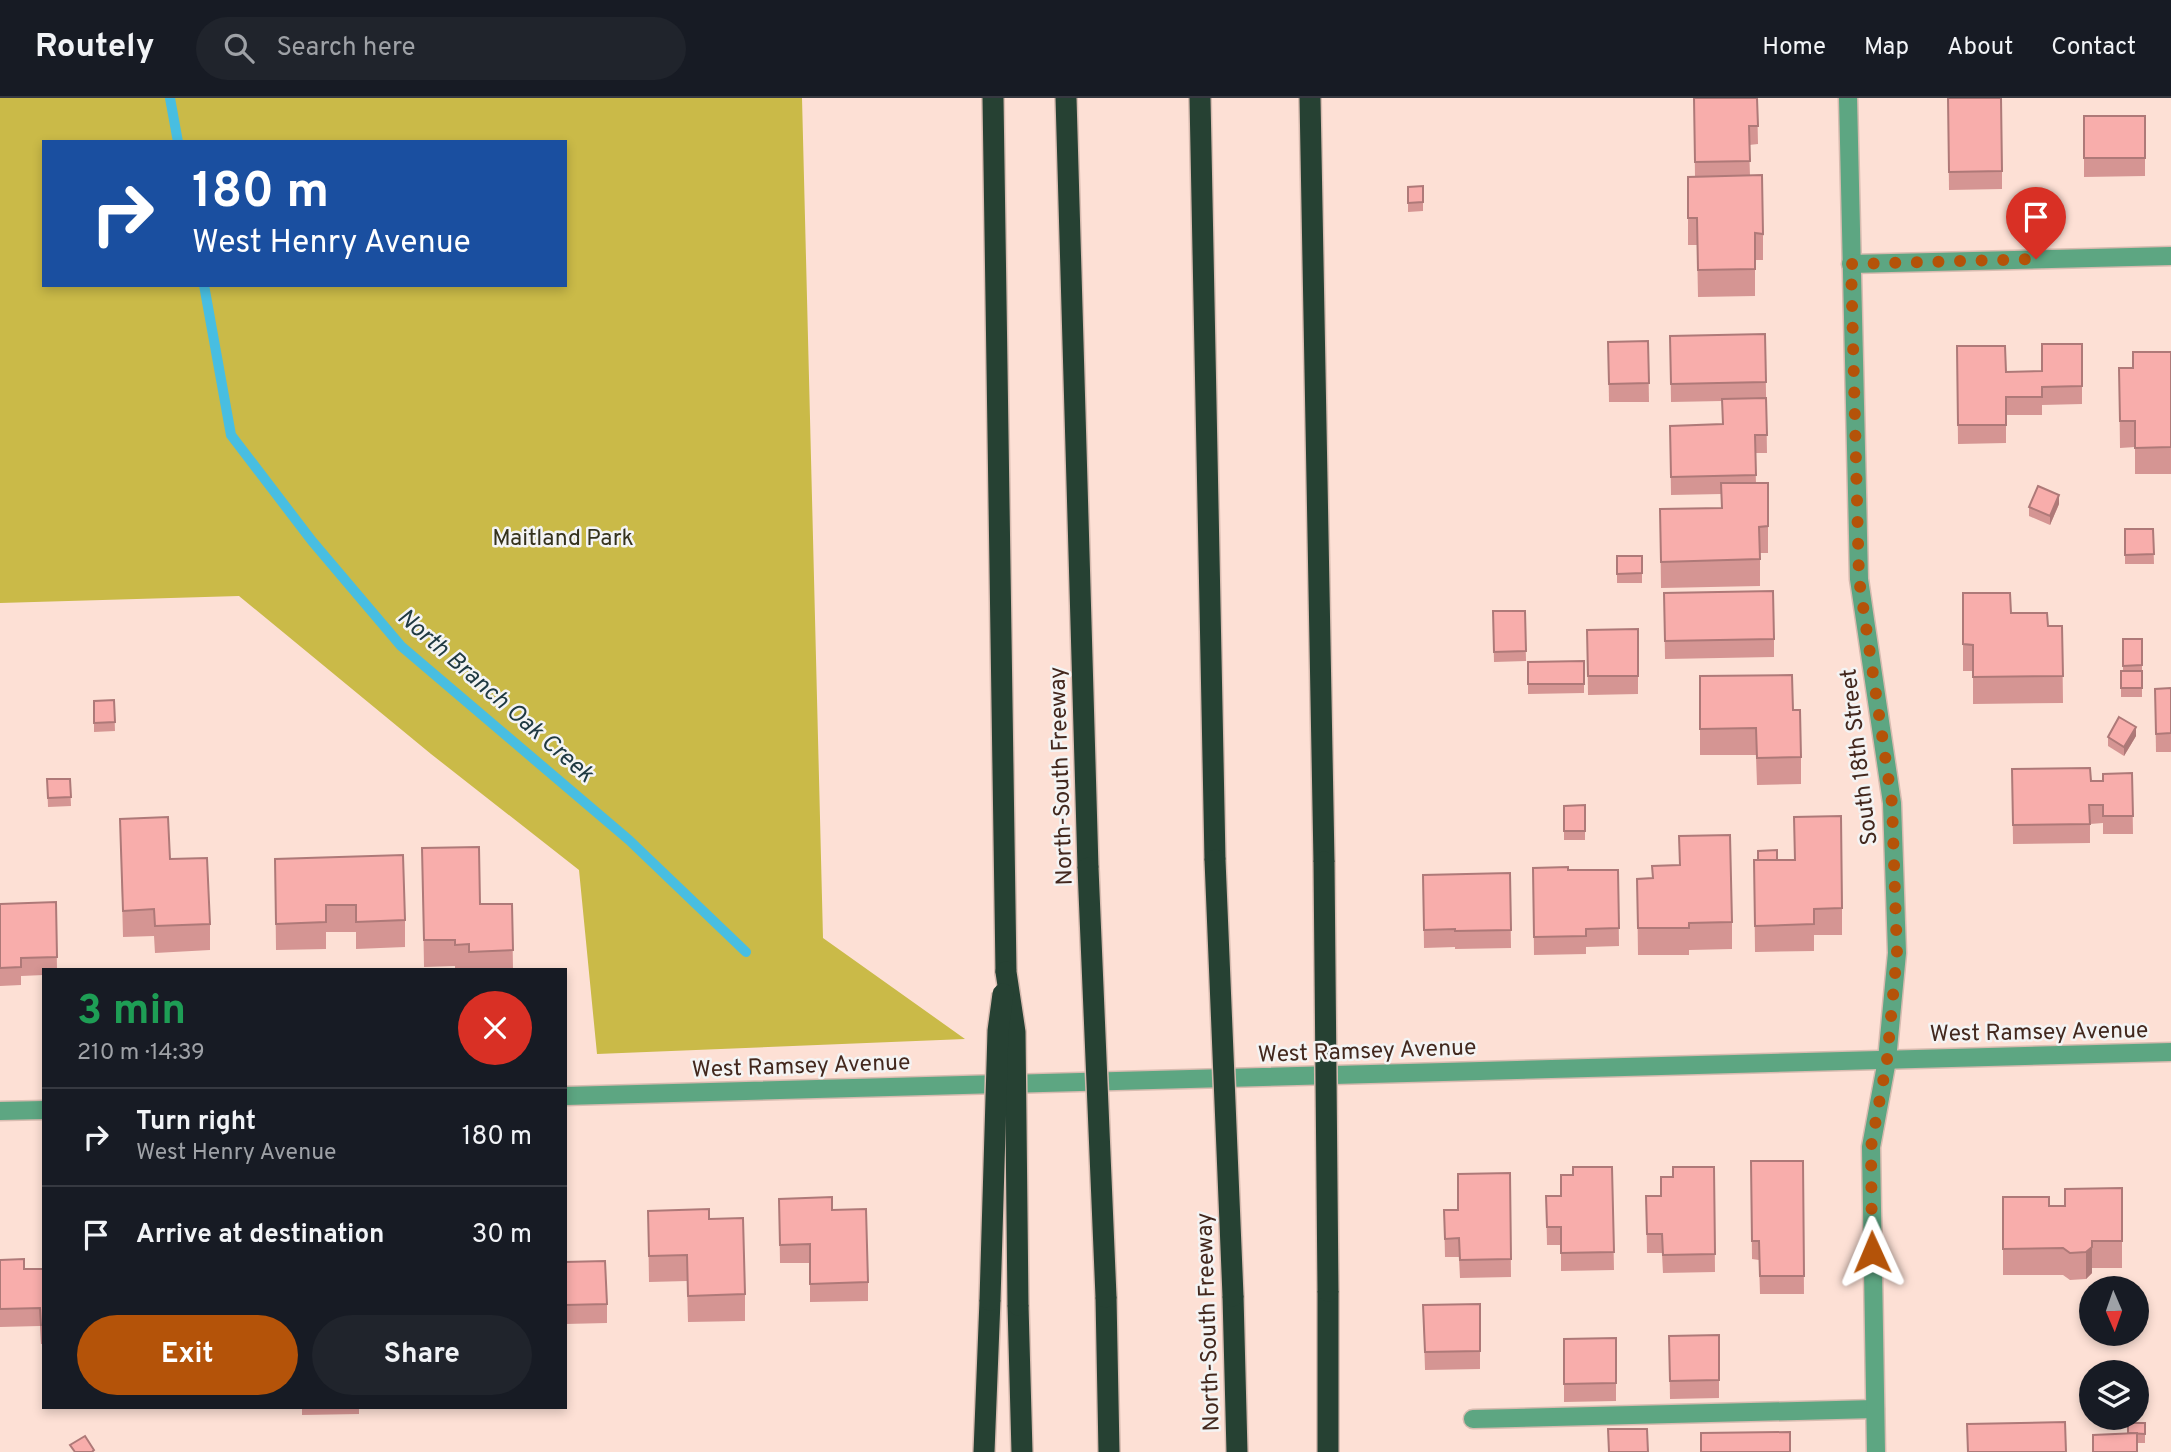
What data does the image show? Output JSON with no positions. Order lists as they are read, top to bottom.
{
  "streets": {
    "highway": ["North-South Freeway"],
    "street": ["South 18th Street", "West Ramsey Avenue"]
  },
  "crossings": [
    ["South 18th Street", "West Ramsey Avenue"]
  ],
  "water": ["North Branch Oak Creek"],
  "parks": ["Maitland Park"],
  "north": "bottom",
  "page": {
    "header": "Routely",
    "search": "Search here",
    "nav": [
      "Home",
      "Map",
      "About",
      "Contact"
    ],
    "turn": ["180 m", "West Henry Avenue"],
    "heading": ["3 min", "210 m · 14:39"],
    "list": [
      {
        "name": "Turn right",
        "note": "West Henry Avenue",
        "value": "180 m"
      },
      {
        "name": "Arrive at destination",
        "value": "30 m"
      }
    ],
    "buttons": ["Exit", "Share"]
  }
}
